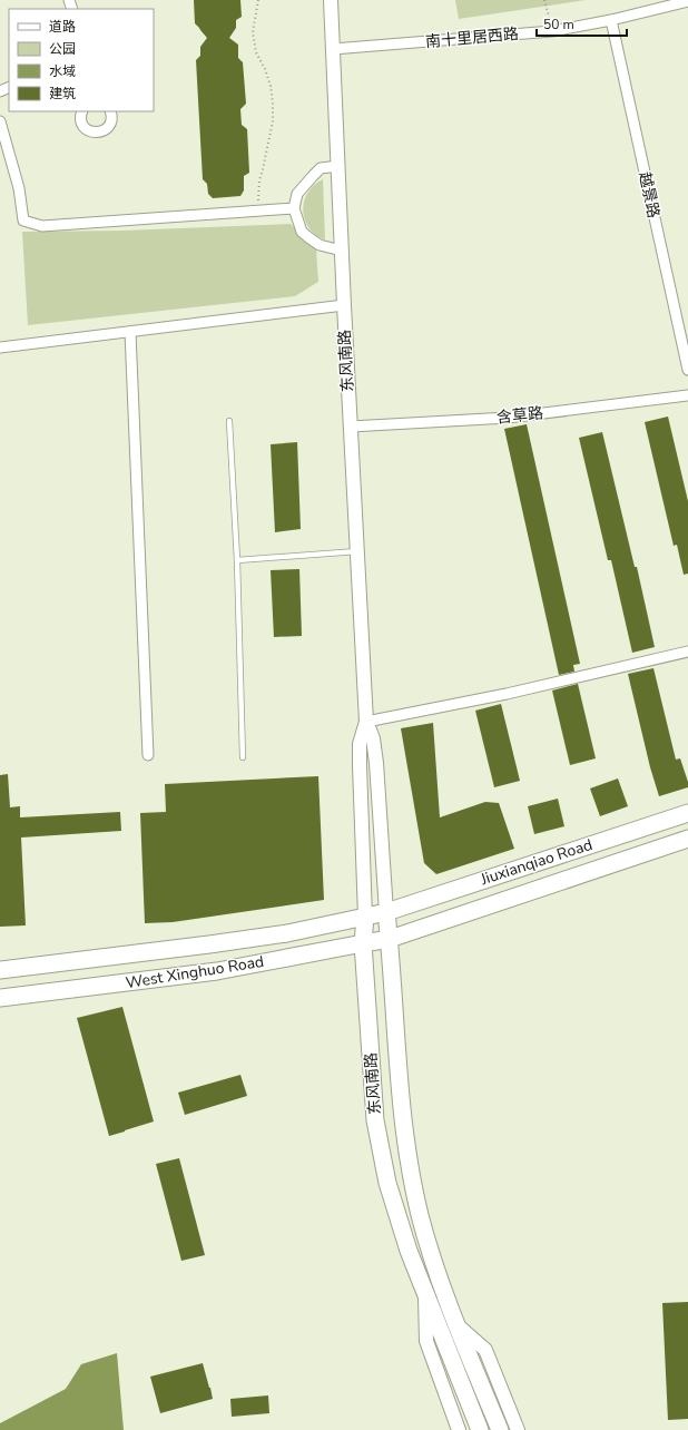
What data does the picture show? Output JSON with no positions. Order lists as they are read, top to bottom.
{
  "streets": {
    "main road": ["东风南路", "Jiuxianqiao Road", "West Xinghuo Road"],
    "street": ["南十里居西路", "越景路", "含草路"]
  },
  "crossings": [
    ["南十里居西路", "越景路"],
    ["南十里居西路", "东风南路"],
    ["东风南路", "含草路"],
    ["东风南路", "Jiuxianqiao Road"],
    ["东风南路", "West Xinghuo Road"],
    ["Jiuxianqiao Road", "West Xinghuo Road"]
  ],
  "legend": [
    "道路",
    "公园",
    "水域",
    "建筑"
  ],
  "scale_bar": "50 m"
}
